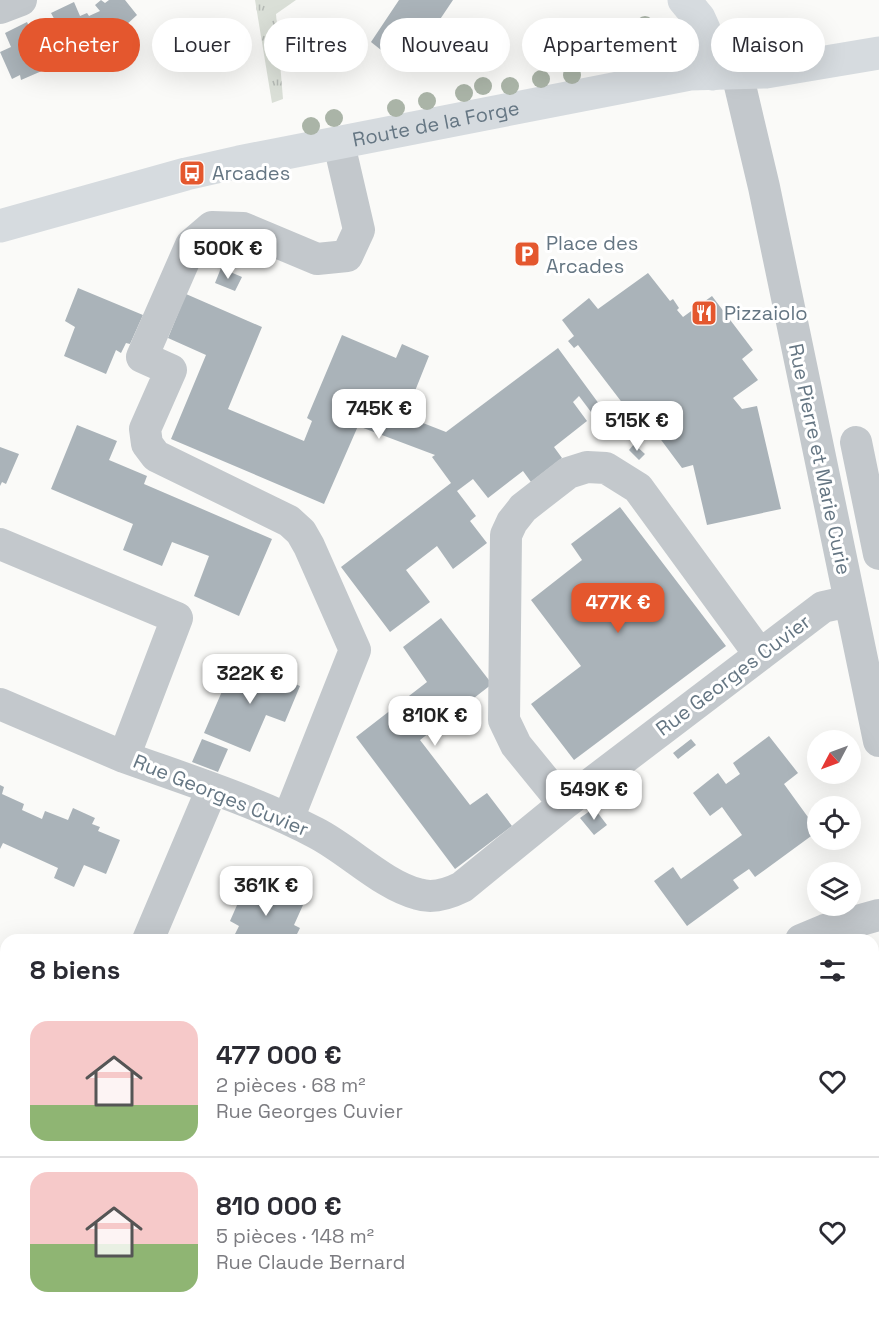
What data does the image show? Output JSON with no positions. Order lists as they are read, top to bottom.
{
  "streets": {
    "main road": ["Route de la Forge"],
    "street": ["Rue Pierre et Marie Curie", "Rue Georges Cuvier"]
  },
  "crossings": [
    ["Route de la Forge", "Rue Pierre et Marie Curie"],
    ["Rue Pierre et Marie Curie", "Rue Georges Cuvier"]
  ],
  "places": {
    "bus stop": ["Arcades"],
    "parking": ["Place des Arcades"],
    "restaurant": ["Pizzaiolo"]
  },
  "north": "bottom left",
  "page": {
    "chip": [
      "Acheter",
      "Louer",
      "Filtres",
      "Nouveau",
      "Appartement",
      "Maison"
    ],
    "price": [
      "500K €",
      "745K €",
      "515K €",
      "477K €",
      "322K €",
      "810K €",
      "549K €",
      "361K €"
    ],
    "heading": "8 biens",
    "list": [
      {
        "name": "477 000 €",
        "note": "2 pièces · 68 m² · Rue Georges Cuvier"
      },
      {
        "name": "810 000 €",
        "note": "5 pièces · 148 m² · Rue Claude Bernard"
      }
    ]
  }
}
